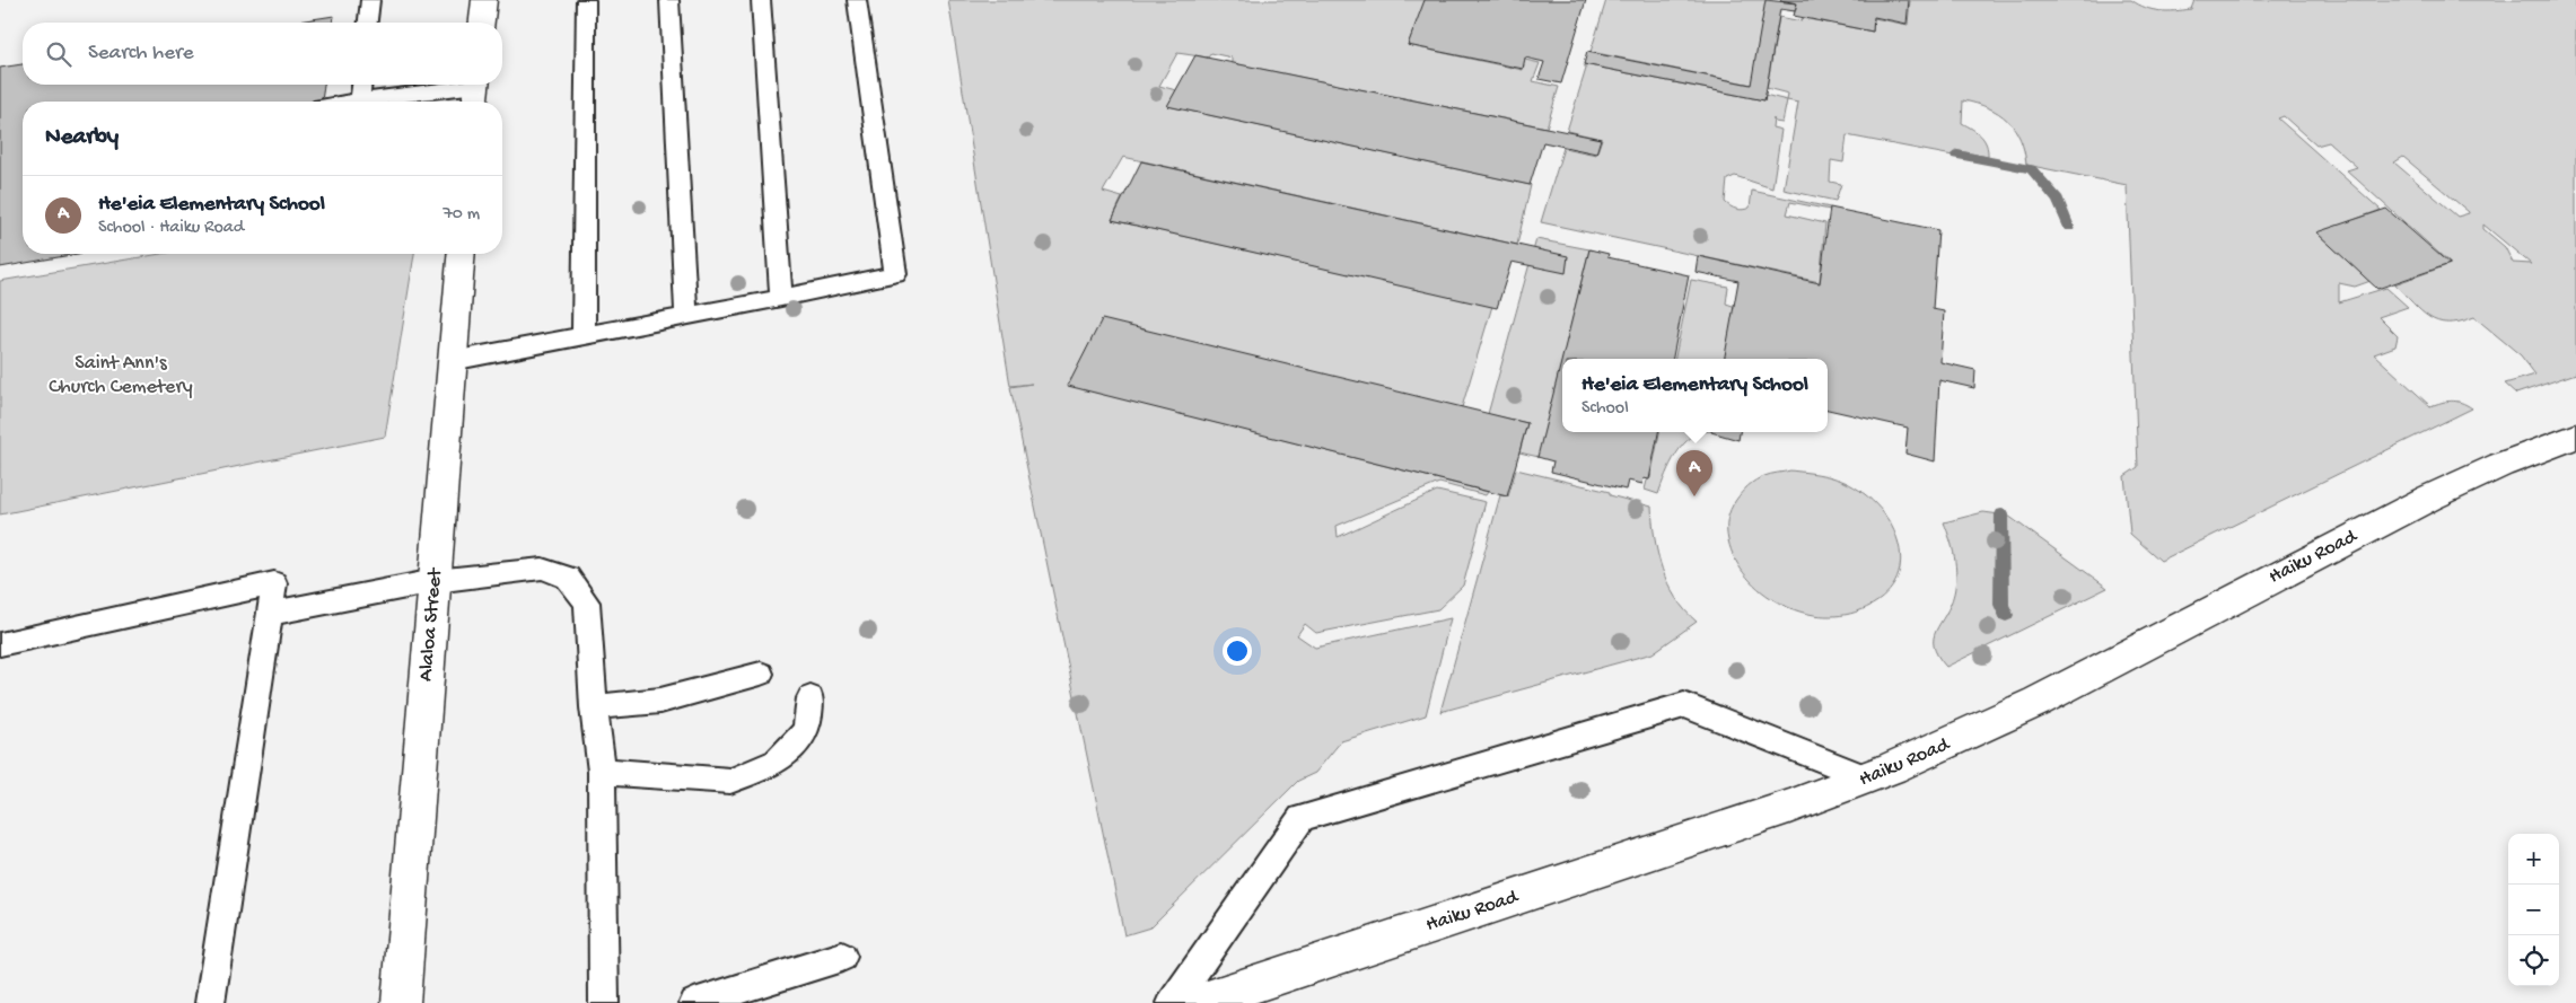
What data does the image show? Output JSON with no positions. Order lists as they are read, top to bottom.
{
  "streets": {
    "main road": ["Haiku Road", "Alaloa Street"]
  },
  "parks": ["Saint Ann's Church Cemetery"],
  "page": {
    "search": "Search here",
    "heading": "Nearby",
    "list": [
      {
        "mark": "A",
        "name": "He'eia Elementary School",
        "note": "School · Haiku Road",
        "value": "70 m"
      }
    ],
    "popup": ["He'eia Elementary School", "School"],
    "pins": "A",
    "map_buttons": ["+", "−"]
  }
}
